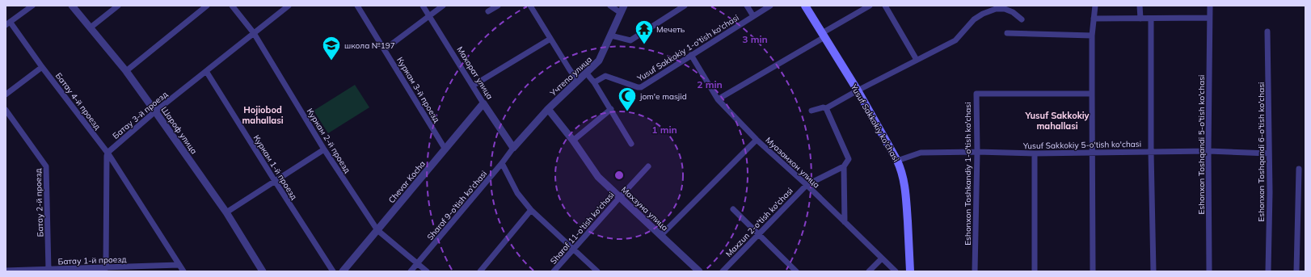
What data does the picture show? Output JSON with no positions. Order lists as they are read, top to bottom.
{
  "streets": {
    "main road": ["Yusuf Sakkokiy ko'chasi"],
    "street": [
      "Yusuf Sakkokiy 1-o'tish ko'chasi",
      "Махорат улица",
      "Учтепа улица",
      "Куркам 3-й проезд",
      "Батау 4-й проезд",
      "Батау 3-й проезд",
      "Шароф улица",
      "Куркам 2-й проезд",
      "Yusuf Sakkokiy 5-o'tish ko'chasi",
      "Eshonxon Toshqandi 5-o'tish ko'chasi",
      "Eshonxon Toshqandi 6-o'tish ko'chasi",
      "Муазамхон улица",
      "Куркам 1-й проезд",
      "Eshonxon Toshkandiy 1-o'tish ko'chasi",
      "Chevar Kocha",
      "Батау 2-й проезд",
      "Sharof 9-o'tish ko'chasi",
      "Махзуна улица",
      "Maxzun 2-o'tish ko'chasi",
      "Sharof 11-o'tish ko'chasi",
      "Батау 1-й проезд"
    ]
  },
  "crossings": [
    ["Yusuf Sakkokiy 1-o'tish ko'chasi", "Муазамхон улица"],
    ["Махорат улица", "Учтепа улица"],
    ["Махорат улица", "Chevar Kocha"],
    ["Махорат улица", "Sharof 9-o'tish ko'chasi"],
    ["Учтепа улица", "Sharof 9-o'tish ko'chasi"],
    ["Учтепа улица", "Махзуна улица"],
    ["Куркам 3-й проезд", "Chevar Kocha"],
    ["Батау 4-й проезд", "Батау 3-й проезд"],
    ["Батау 4-й проезд", "Батау 1-й проезд"],
    ["Батау 3-й проезд", "Шароф улица"],
    ["Батау 3-й проезд", "Куркам 2-й проезд"],
    ["Батау 3-й проезд", "Куркам 1-й проезд"],
    ["Yusuf Sakkokiy ko'chasi", "Yusuf Sakkokiy 5-o'tish ko'chasi"],
    ["Куркам 2-й проезд", "Chevar Kocha"],
    ["Куркам 2-й проезд", "Sharof 9-o'tish ko'chasi"],
    ["Yusuf Sakkokiy 5-o'tish ko'chasi", "Eshonxon Toshqandi 5-o'tish ko'chasi"],
    ["Yusuf Sakkokiy 5-o'tish ko'chasi", "Eshonxon Toshqandi 6-o'tish ko'chasi"],
    ["Yusuf Sakkokiy 5-o'tish ko'chasi", "Eshonxon Toshkandiy 1-o'tish ko'chasi"],
    ["Муазамхон улица", "Maxzun 2-o'tish ko'chasi"],
    ["Батау 2-й проезд", "Батау 1-й проезд"],
    ["Махзуна улица", "Sharof 11-o'tish ko'chasi"]
  ],
  "districts": ["Hojiobod mahallasi", "Yusuf Sakkokiy mahallasi"],
  "places": {
    "temple": ["Мечеть"],
    "school or university": ["школа №197"],
    "mosque": ["jom'e masjid"]
  },
  "rings": ["3 min", "2 min", "1 min"]
}
